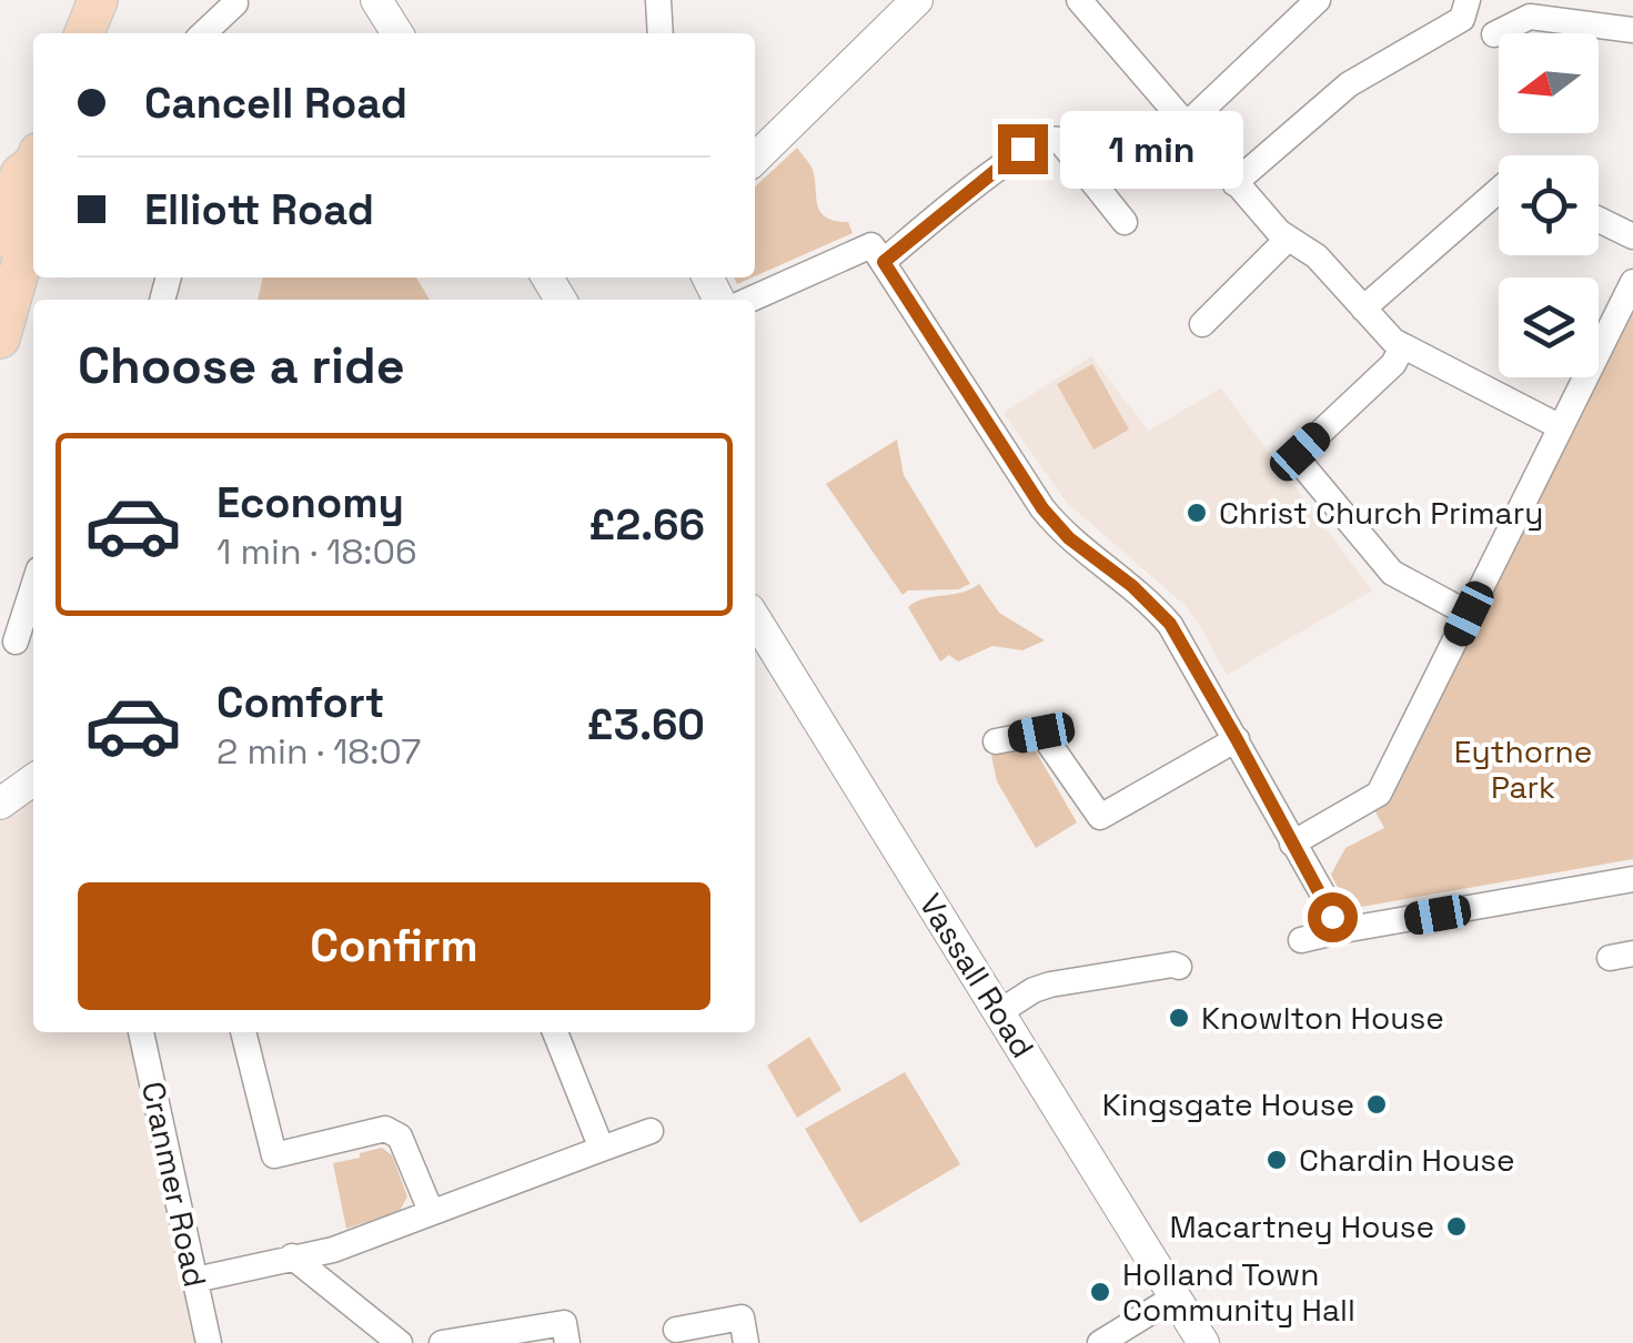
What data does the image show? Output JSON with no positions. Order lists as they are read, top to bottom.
{
  "streets": {
    "street": ["Vassall Road", "Cranmer Road"]
  },
  "parks": ["Eythorne Park"],
  "places": [
    "Christ Church Primary",
    "Knowlton House",
    "Kingsgate House",
    "Chardin House",
    "Macartney House",
    "Holland Town Community Hall"
  ],
  "north": "left",
  "page": {
    "banner": ["Cancell Road", "Elliott Road"],
    "bubble": "1 min",
    "heading": "Choose a ride",
    "list": [
      {
        "name": "Economy",
        "note": "1 min · 18:06",
        "value": "£2.66"
      },
      {
        "name": "Comfort",
        "note": "2 min · 18:07",
        "value": "£3.60"
      }
    ],
    "buttons": "Confirm"
  }
}
